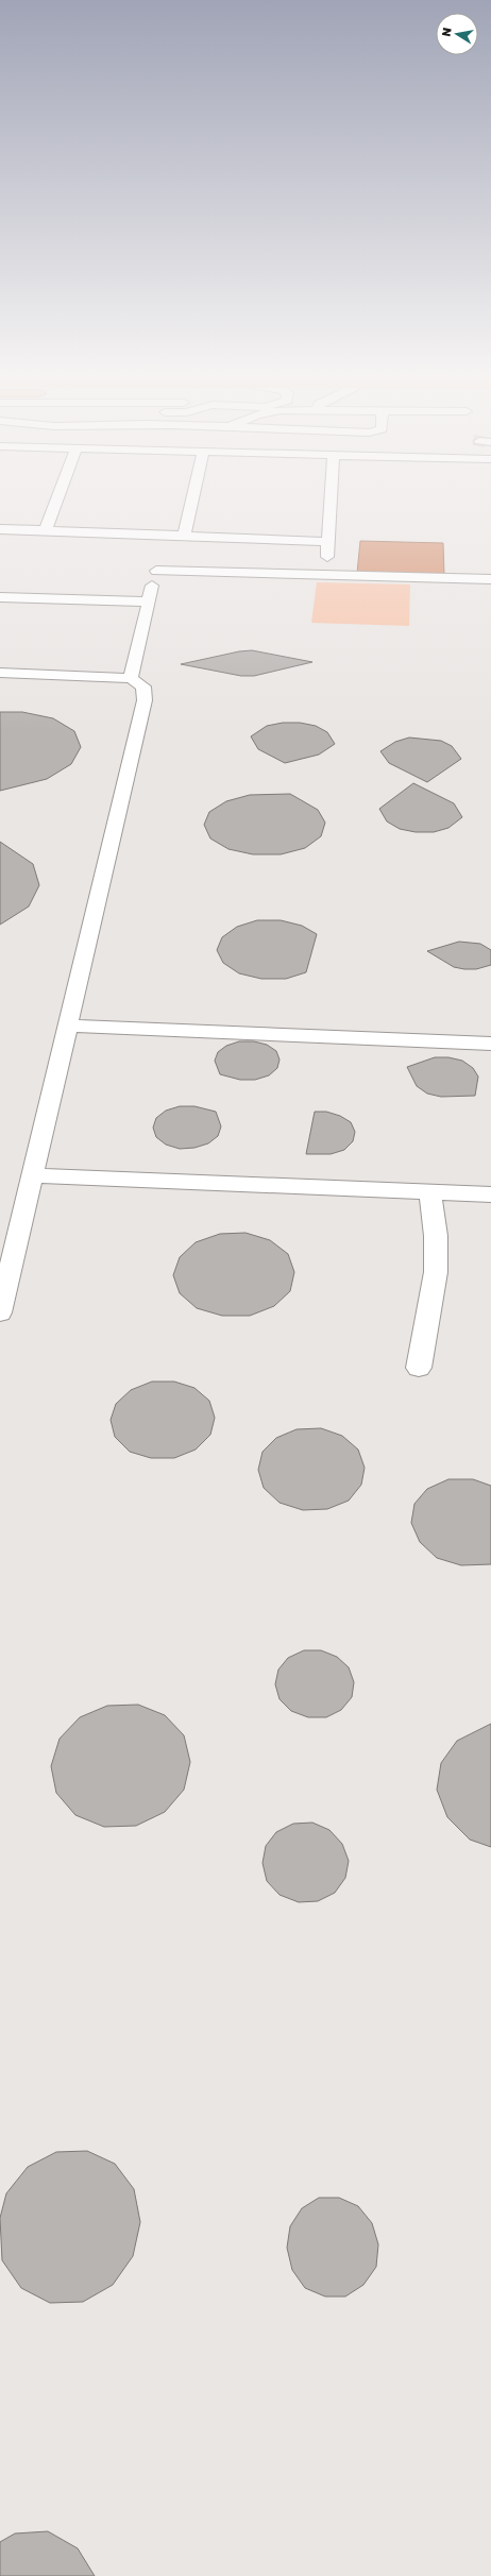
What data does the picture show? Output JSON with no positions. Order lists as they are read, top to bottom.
{
  "north": "left"
}
